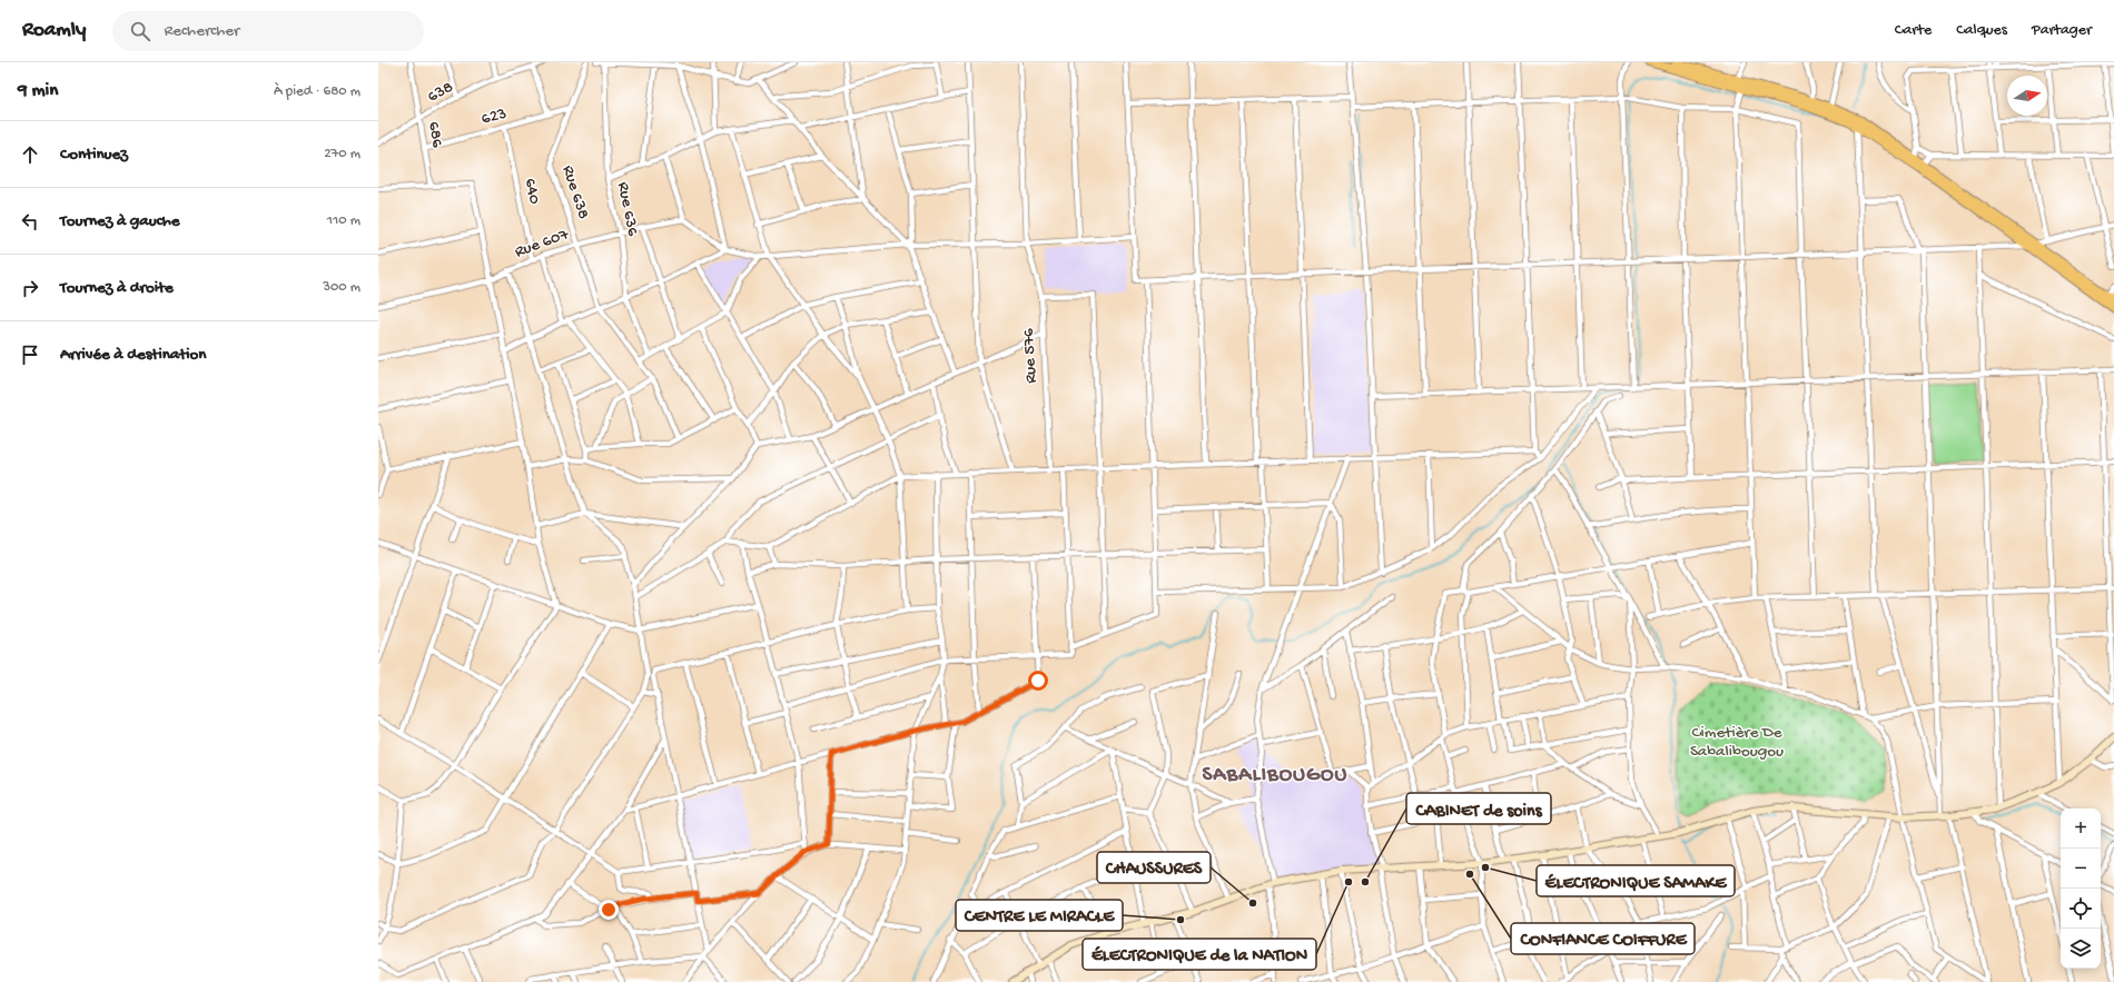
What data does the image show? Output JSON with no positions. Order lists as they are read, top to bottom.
{
  "streets": {
    "street": [
      "638",
      "623",
      "686",
      "640",
      "Rue 638",
      "Rue 636",
      "Rue 607",
      "Rue 576"
    ]
  },
  "crossings": [
    ["638", "686"],
    ["623", "686"],
    ["623", "640"],
    ["623", "Rue 638"],
    ["640", "Rue 607"],
    ["Rue 638", "Rue 607"],
    ["Rue 636", "Rue 607"]
  ],
  "districts": ["SABALIBOUGOU"],
  "parks": ["Cimetière De Sabalibougou"],
  "places": [
    "ÉLECTRONIQUE SAMAKE",
    "CONFIANCE COIFFURE",
    "ÉLECTRONIQUE de la NATION",
    "CABINET de soins",
    "CHAUSSURES",
    "CENTRE LE MIRACLE"
  ],
  "north": "right",
  "page": {
    "header": "Roamly",
    "search": "Rechercher",
    "nav": ["Carte", "Calques", "Partager"],
    "heading": ["9 min", "À pied · 680 m"],
    "list": [
      ["Continuez", "270 m"],
      ["Tournez à gauche", "110 m"],
      ["Tournez à droite", "300 m"],
      "Arrivée à destination"
    ],
    "map_buttons": ["+", "−"]
  }
}
